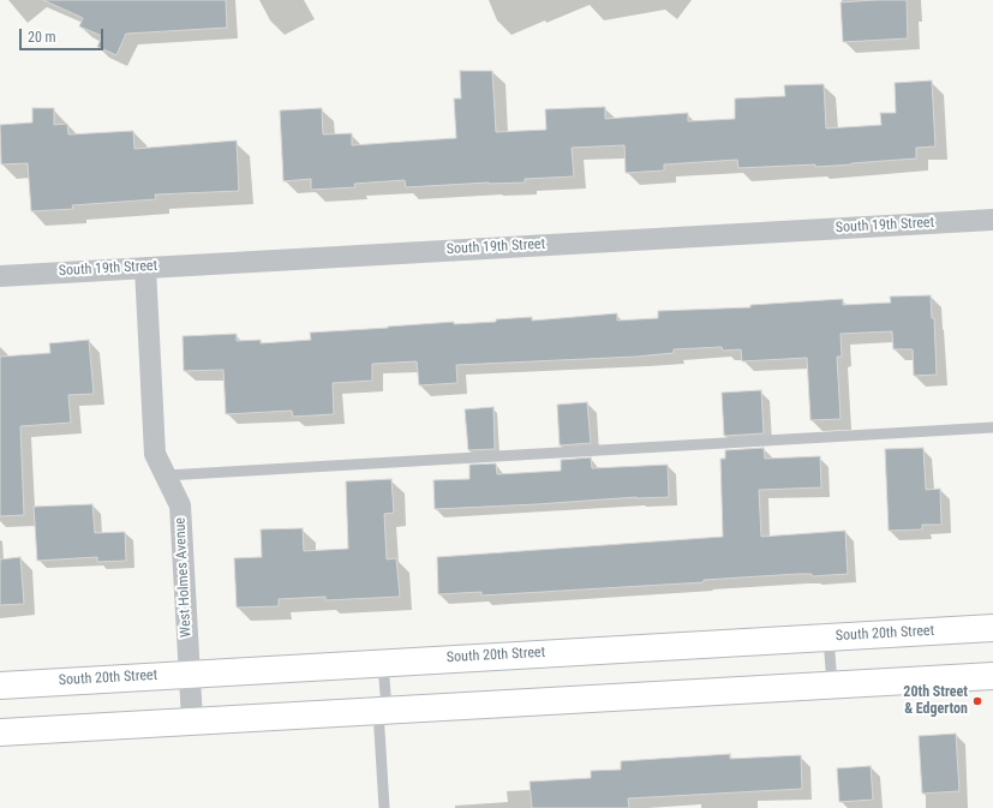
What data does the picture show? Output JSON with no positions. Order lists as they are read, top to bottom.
{
  "streets": {
    "street": ["South 19th Street", "West Holmes Avenue", "South 20th Street"]
  },
  "crossings": [
    ["South 19th Street", "West Holmes Avenue"],
    ["West Holmes Avenue", "South 20th Street"]
  ],
  "places": ["20th Street & Edgerton"],
  "scale_bar": "20 m"
}
